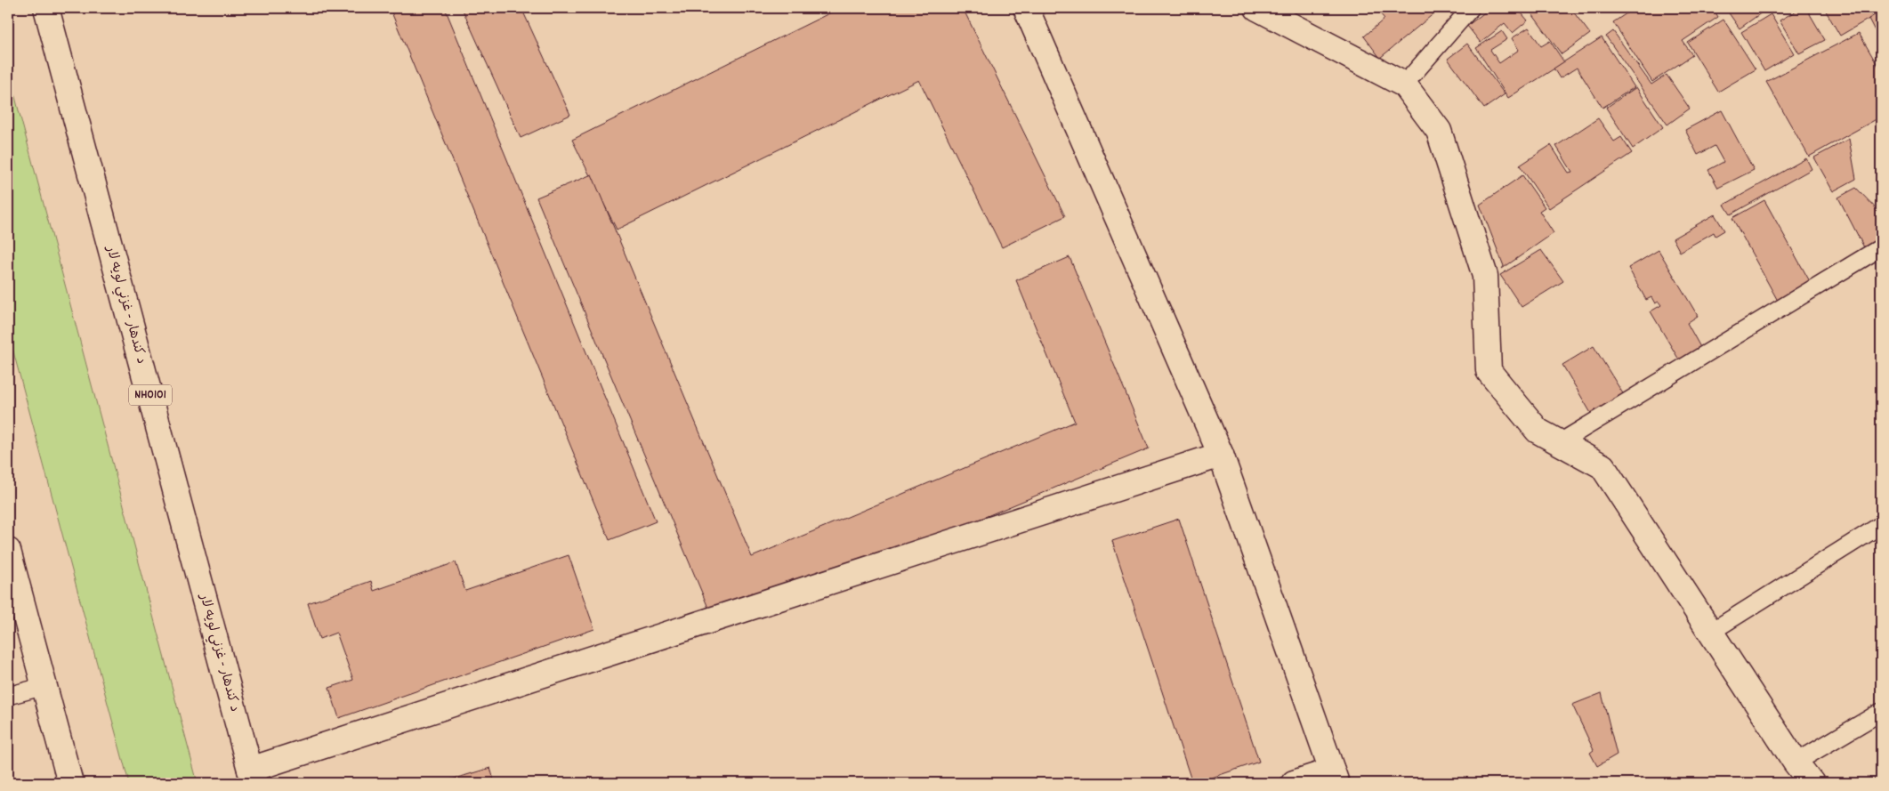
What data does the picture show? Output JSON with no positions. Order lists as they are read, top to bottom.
{
  "streets": {
    "main road": ["د کندهار - غزني لويه لار", "NH0101"]
  }
}
